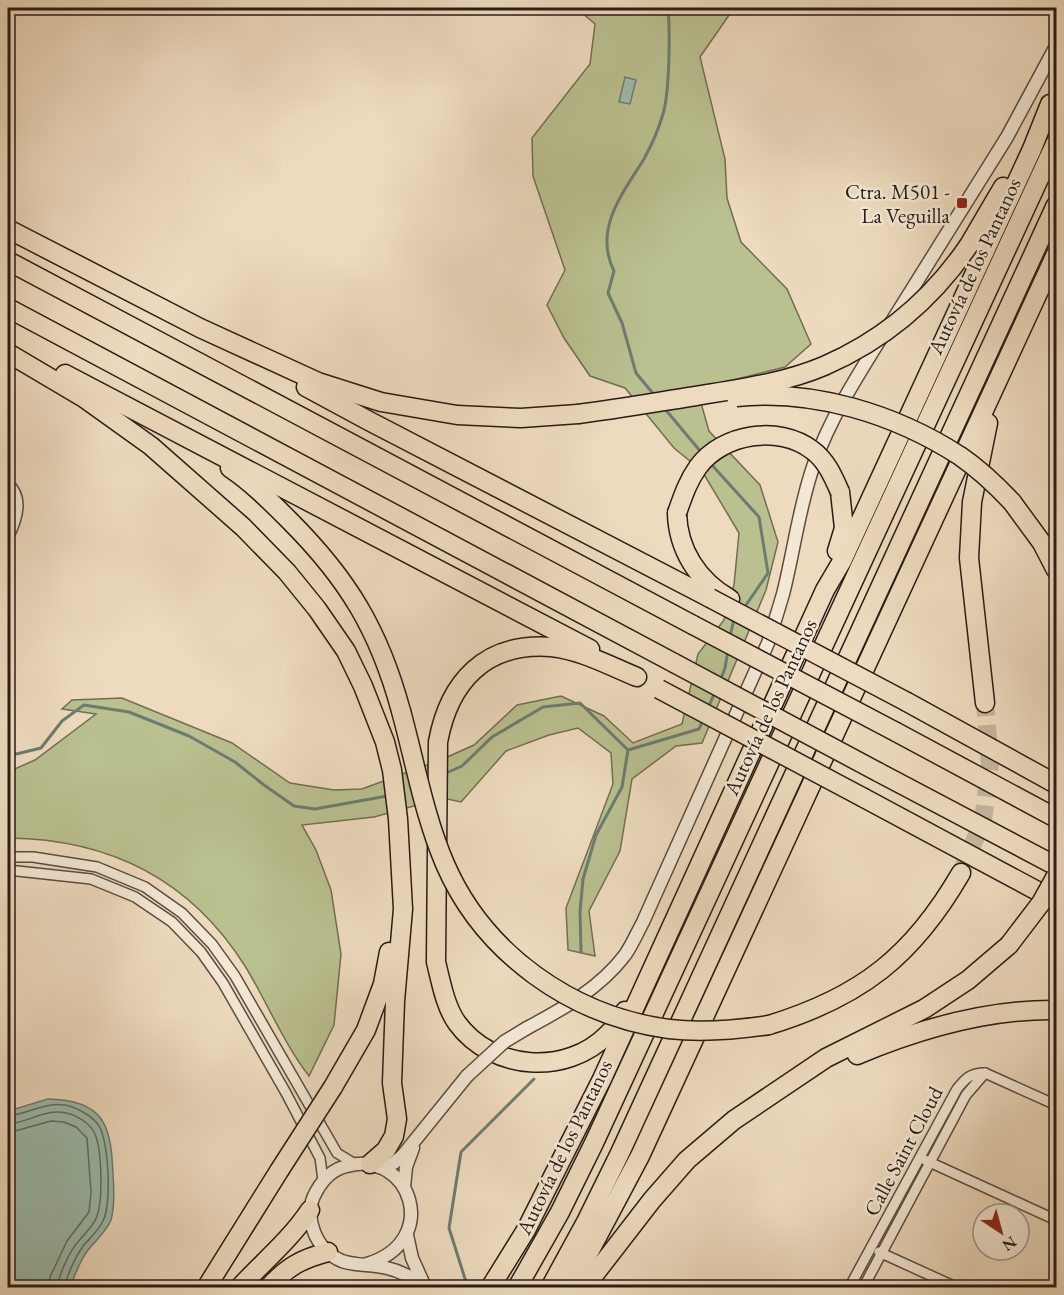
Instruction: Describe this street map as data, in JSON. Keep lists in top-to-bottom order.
{
  "streets": {
    "highway": ["Autovía de los Pantanos"],
    "street": ["Calle Saint Cloud"]
  },
  "places": {
    "transit": ["Ctra. M501 - La Veguilla"]
  },
  "north": "bottom right"
}
